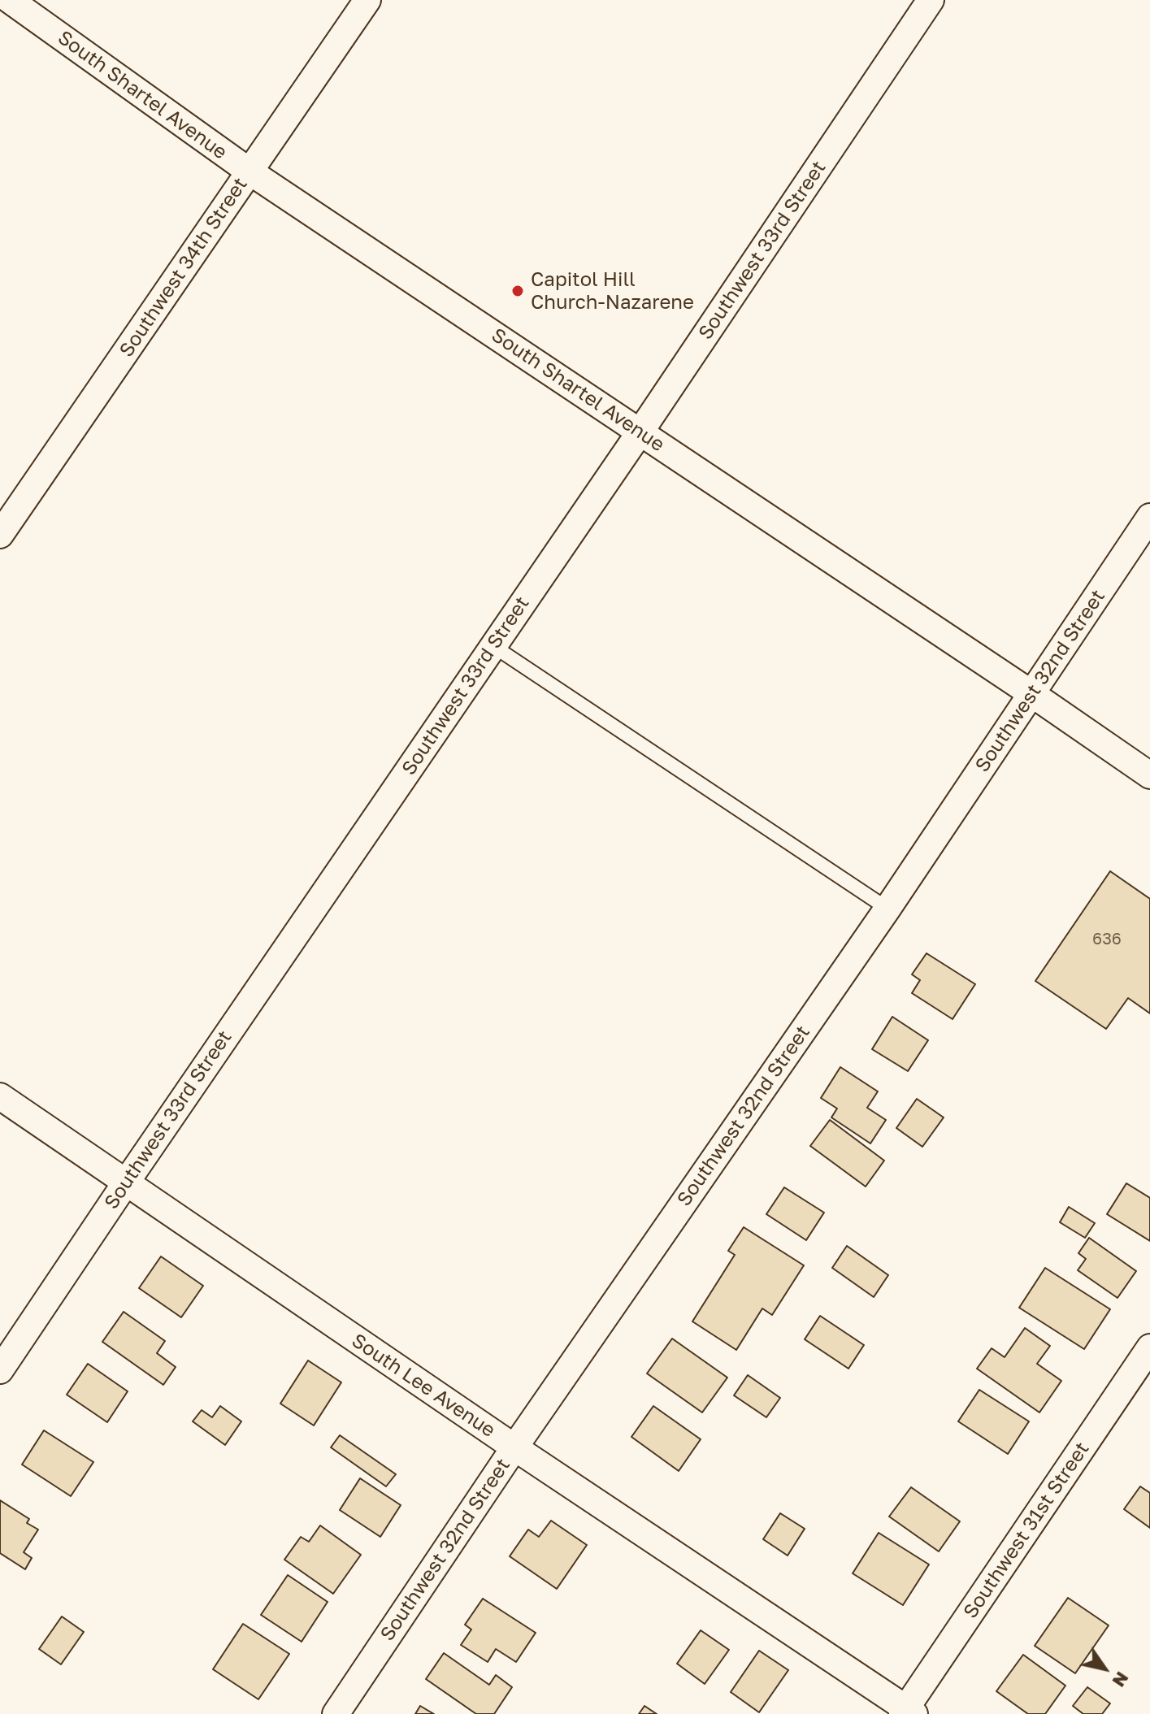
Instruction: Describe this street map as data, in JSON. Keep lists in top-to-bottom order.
{
  "streets": {
    "street": [
      "South Shartel Avenue",
      "Southwest 33rd Street",
      "Southwest 34th Street",
      "Southwest 32nd Street",
      "South Lee Avenue",
      "Southwest 31st Street"
    ]
  },
  "crossings": [
    ["South Shartel Avenue", "Southwest 33rd Street"],
    ["South Shartel Avenue", "Southwest 34th Street"],
    ["South Shartel Avenue", "Southwest 32nd Street"],
    ["Southwest 33rd Street", "South Lee Avenue"],
    ["Southwest 32nd Street", "South Lee Avenue"],
    ["South Lee Avenue", "Southwest 31st Street"]
  ],
  "places": ["Capitol Hill Church-Nazarene"],
  "house_numbers": ["636"],
  "north": "bottom right"
}
